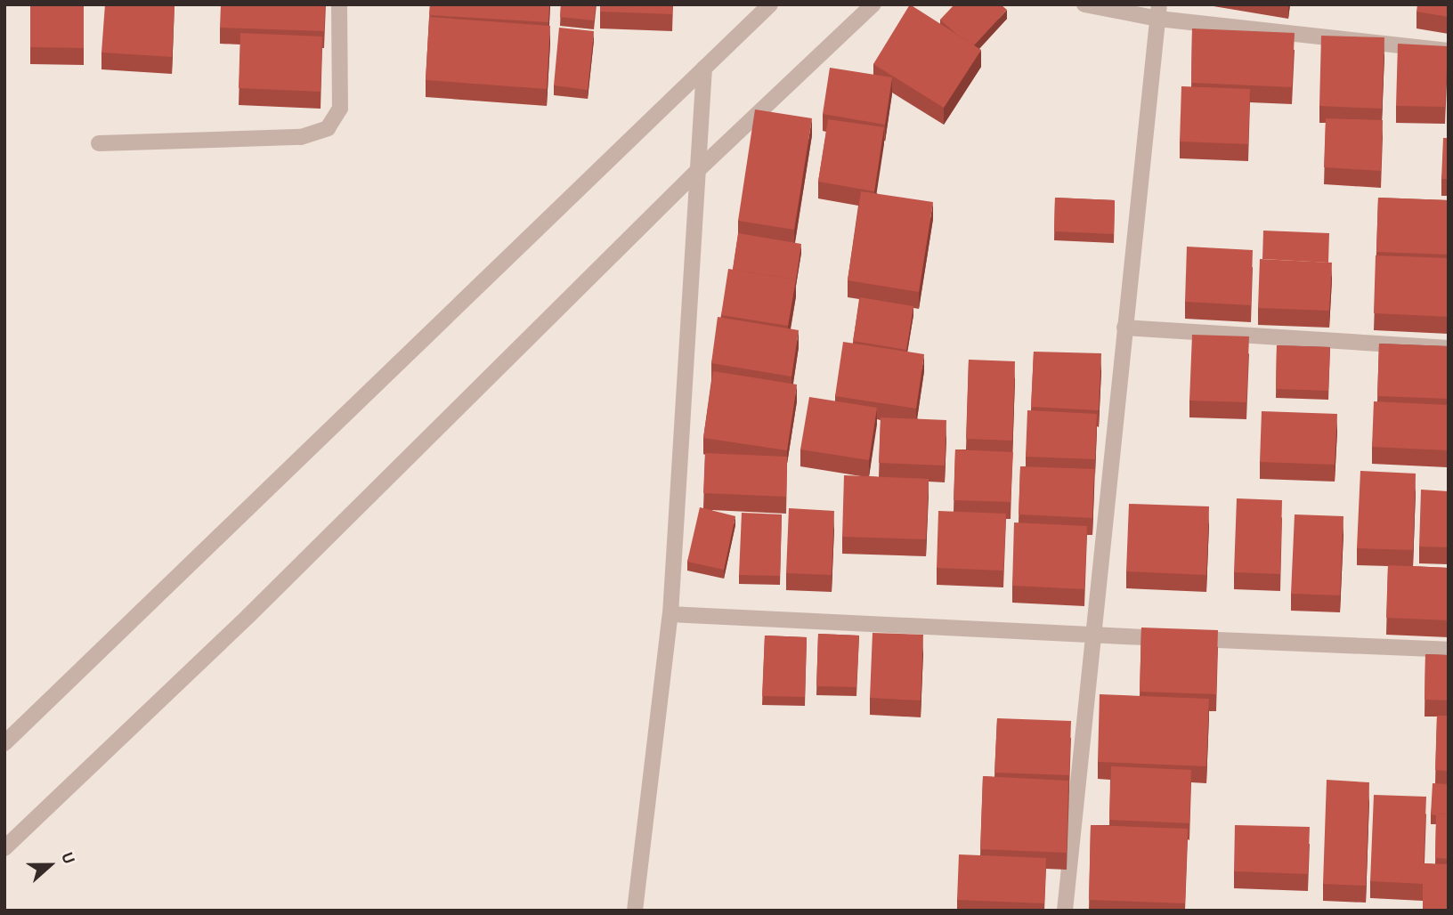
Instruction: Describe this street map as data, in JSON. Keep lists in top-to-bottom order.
{
  "north": "right"
}
